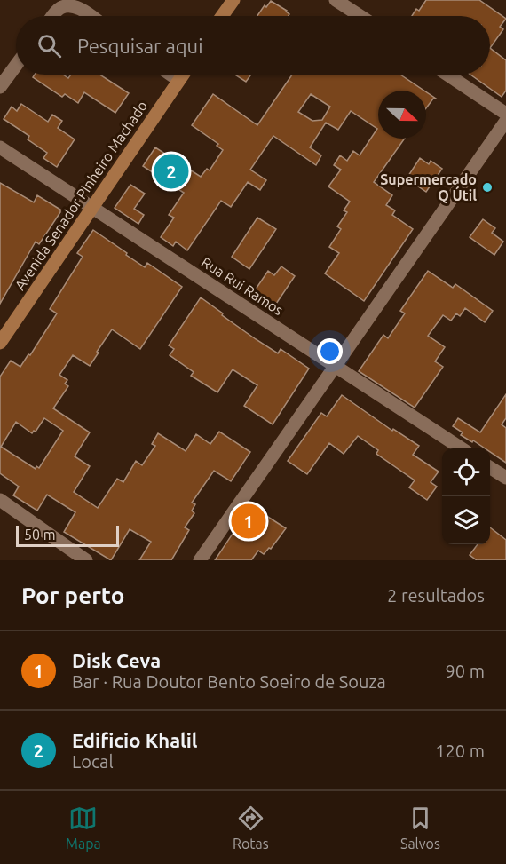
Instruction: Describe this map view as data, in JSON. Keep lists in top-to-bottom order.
{
  "streets": {
    "main road": ["Avenida Senador Pinheiro Machado"],
    "street": ["Rua Rui Ramos"]
  },
  "crossings": [
    ["Avenida Senador Pinheiro Machado", "Rua Rui Ramos"]
  ],
  "places": ["Supermercado Q Útil"],
  "scale_bar": "50 m",
  "north": "right",
  "page": {
    "search": "Pesquisar aqui",
    "pins": ["2", "1"],
    "scale": "50 m",
    "heading": ["Por perto", "2 resultados"],
    "list": [
      {
        "mark": "1",
        "name": "Disk Ceva",
        "note": "Bar · Rua Doutor Bento Soeiro de Souza",
        "value": "90 m"
      },
      {
        "mark": "2",
        "name": "Edificio Khalil",
        "note": "Local",
        "value": "120 m"
      }
    ],
    "nav": ["Mapa", "Rotas", "Salvos"]
  }
}
